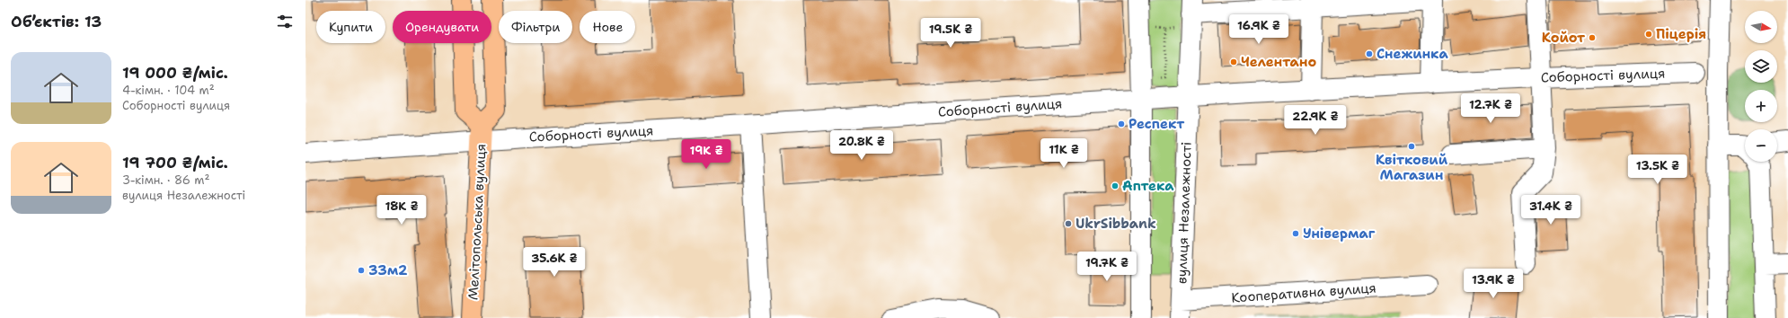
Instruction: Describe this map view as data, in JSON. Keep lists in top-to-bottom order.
{
  "streets": {
    "main road": ["Мелітопольська вулиця"],
    "street": ["Соборності вулиця", "вулиця Незалежності", "Кооперативна вулиця"]
  },
  "crossings": [
    ["Соборності вулиця", "вулиця Незалежності"],
    ["Соборності вулиця", "Мелітопольська вулиця"],
    ["вулиця Незалежності", "Кооперативна вулиця"]
  ],
  "places": [
    "Піцерія",
    "Койот",
    "Снежинка",
    "Челентано",
    "Респект",
    "Квітковий Магазин",
    "Аптека",
    "UkrSibbank",
    "Універмаг",
    "33м2"
  ],
  "north": "right",
  "page": {
    "heading": "Об’єктів: 13",
    "map_buttons": ["+", "−"],
    "chip": [
      "Купити",
      "Орендувати",
      "Фільтри",
      "Нове"
    ],
    "price": [
      "16.9K ₴",
      "19.5K ₴",
      "12.7K ₴",
      "22.9K ₴",
      "20.8K ₴",
      "11K ₴",
      "19K ₴",
      "13.5K ₴",
      "18K ₴",
      "31.4K ₴",
      "35.6K ₴",
      "19.7K ₴",
      "13.9K ₴"
    ],
    "list": [
      {
        "name": "19 000 ₴/міс.",
        "note": "4-кімн. · 104 m² · Соборності вулиця"
      },
      {
        "name": "19 700 ₴/міс.",
        "note": "3-кімн. · 86 m² · вулиця Незалежності"
      }
    ]
  }
}
